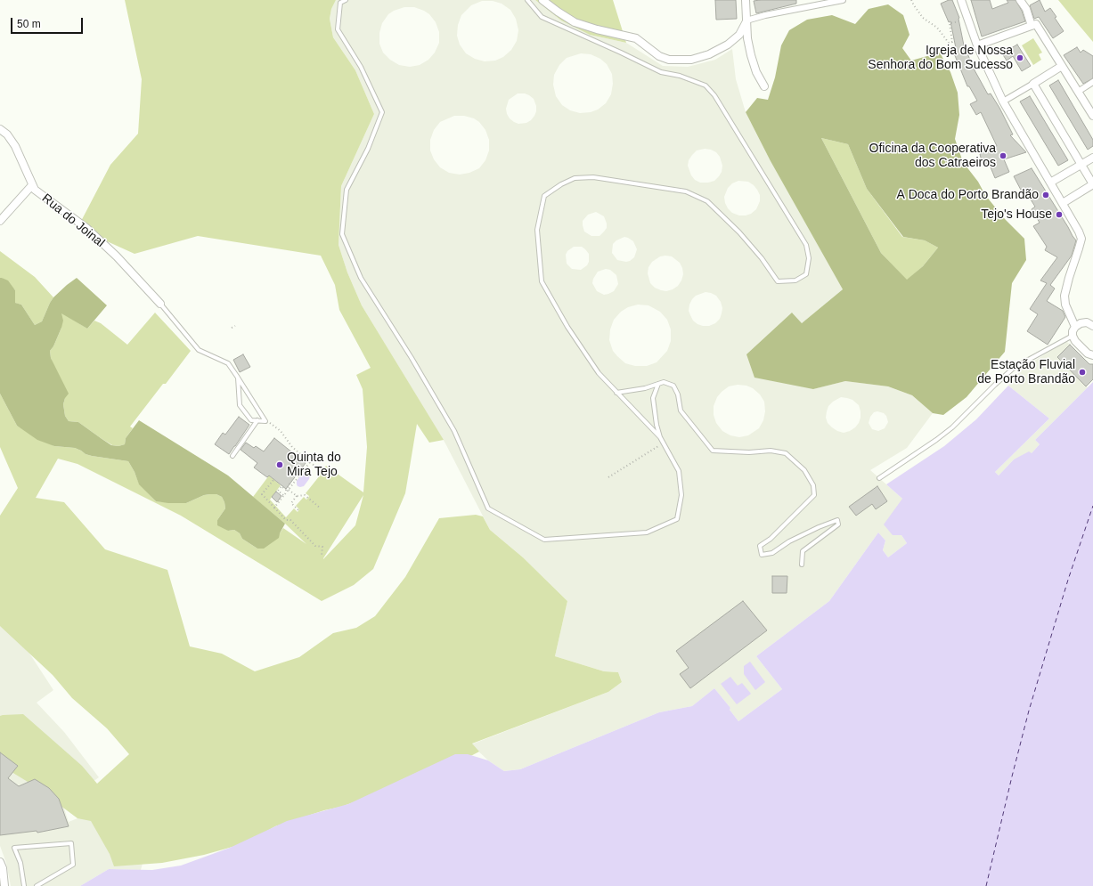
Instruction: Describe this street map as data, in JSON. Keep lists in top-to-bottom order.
{
  "streets": {
    "street": ["Rua do Joinal"]
  },
  "places": [
    "Igreja de Nossa Senhora do Bom Sucesso",
    "Oficina da Cooperativa dos Catraeiros",
    "A Doca do Porto Brandão",
    "Tejo's House",
    "Estação Fluvial de Porto Brandão",
    "Quinta do Mira Tejo"
  ],
  "scale_bar": "50 m"
}
